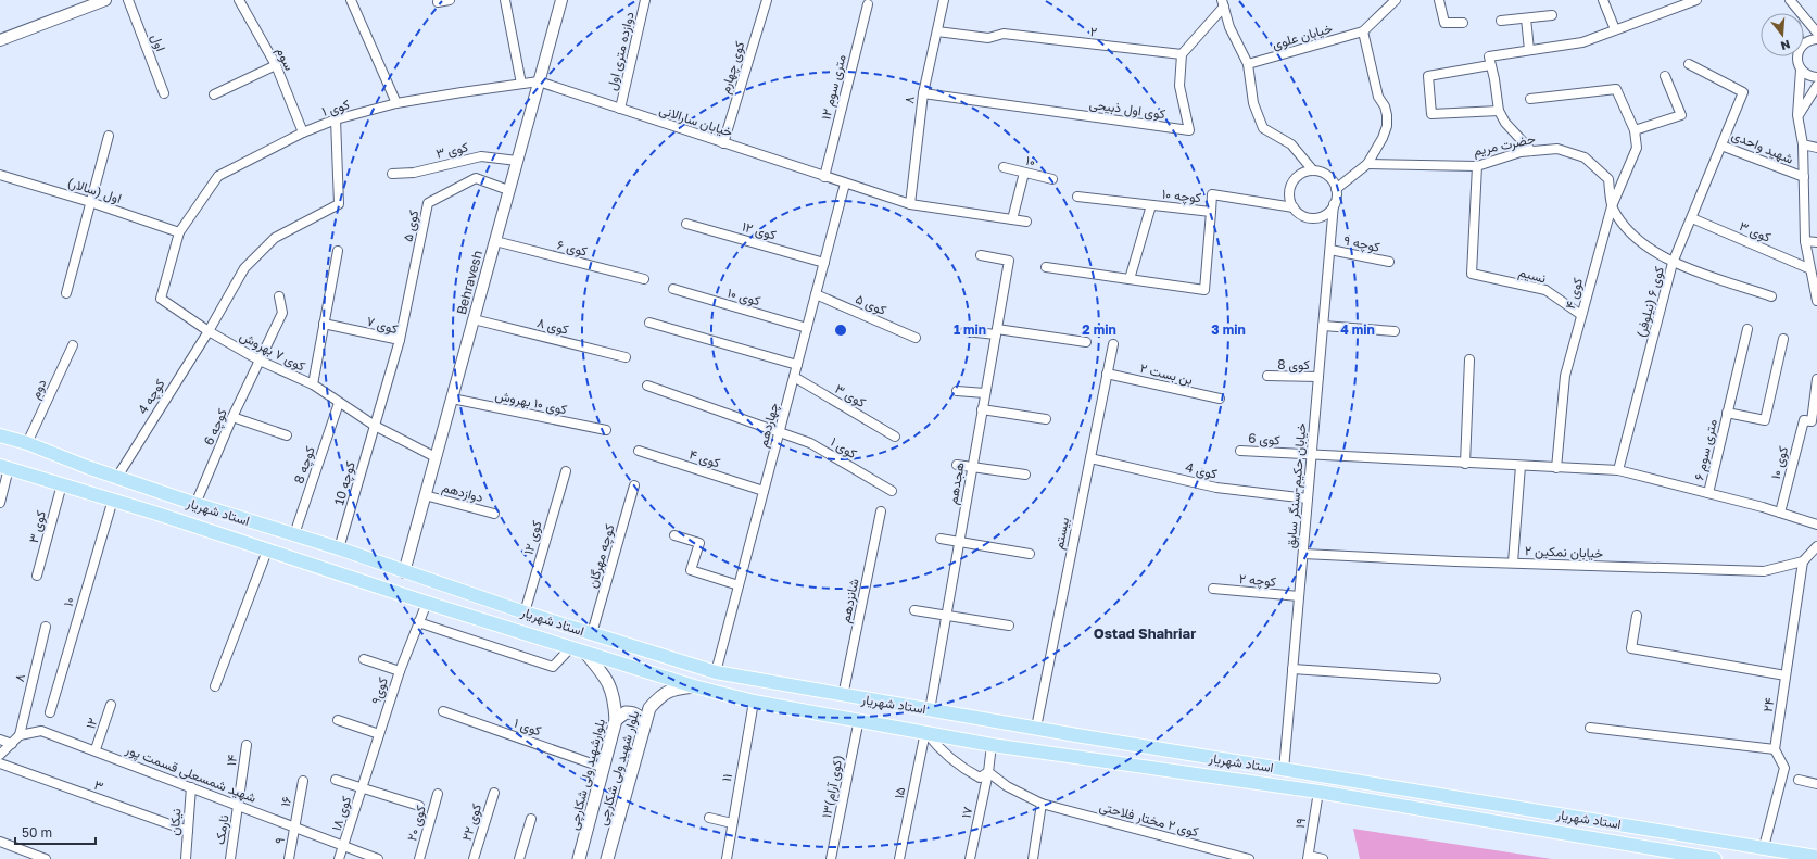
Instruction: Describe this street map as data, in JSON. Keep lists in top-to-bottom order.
{
  "streets": {
    "main road": ["استاد شهریار", "بلوار شهید ولی شکارچی", "بلوارشهید ولی شکارچی"],
    "street": [
      "۲",
      "خیابان علوی",
      "اول",
      "دوازده متری اول",
      "سوم",
      "کوی چهارم",
      "۱۲ متری سوم",
      "۸",
      "کوی ۱",
      "کوی اول ذبیحی",
      "خیابان سارالانی",
      "حضرت مریم",
      "شهید واحدی",
      "کوی ۳",
      "۱۰",
      "اول (سالار)",
      "کوچه ۱۰",
      "کوی ۵",
      "کوی ۱۲",
      "کوچه ۹",
      "کوی ۶",
      "نسیم",
      "Behravesh",
      "کوی ۴",
      "کوی ۱۰",
      "کوی ۶ (نیلوفر)",
      "کوی ۷",
      "کوی ۸",
      "کوی ۷ بهروش",
      "کوی 8",
      "بن بست ۲",
      "دوم",
      "کوچه 4",
      "کوی ۱۰ بهروش",
      "چهاردهم",
      "کوچه 6",
      "کوی 6",
      "۶ متری سوم",
      "کوچه 8",
      "کوی 4",
      "کوچه 10",
      "هجدهم",
      "خیابان حکیم-سنگر سابق",
      "دوازدهم",
      "بیستم",
      "خیابان نمکین ۲",
      "کوچه مهرگان",
      "کوچه ۲",
      "شانزدهم",
      "کوی۹",
      "۲۴",
      "۱۲",
      "۱۴",
      "شهید شمسعلی قسمت پور",
      "۱۱",
      "۳",
      "۱۳(کوی آرام)",
      "۱۵",
      "۱۶",
      "۱۷",
      "کوی ۱۸",
      "کوی ۲ مختار فلاحتی",
      "نیکان",
      "کوی ۲۲",
      "کوی ۲۰",
      "۱۹",
      "نارمک",
      "۹"
    ]
  },
  "crossings": [
    ["۲", "۸"],
    ["۲", "کوی اول ذبیحی"],
    ["دوازده متری اول", "خیابان سارالانی"],
    ["سوم", "کوی ۱"],
    ["کوی چهارم", "خیابان سارالانی"],
    ["۱۲ متری سوم", "خیابان سارالانی"],
    ["۸", "کوی اول ذبیحی"],
    ["۸", "خیابان سارالانی"],
    ["۸", "شهید شمسعلی قسمت پور"],
    ["کوی ۱", "خیابان سارالانی"],
    ["کوی ۱", "اول (سالار)"],
    ["کوی ۱", "Behravesh"],
    ["کوی ۱", "کوی ۷ بهروش"],
    ["کوی ۱", "کوچه 4"],
    ["کوی ۱", "چهاردهم"],
    ["کوی ۱", "بلوارشهید ولی شکارچی"],
    ["خیابان سارالانی", "Behravesh"],
    ["خیابان سارالانی", "چهاردهم"],
    ["حضرت مریم", "نسیم"],
    ["حضرت مریم", "کوی ۴"],
    ["شهید واحدی", "کوی ۶ (نیلوفر)"],
    ["کوی ۳", "Behravesh"],
    ["کوی ۳", "کوی ۶ (نیلوفر)"],
    ["کوی ۳", "چهاردهم"],
    ["کوی ۳", "استاد شهریار"],
    ["۱۰", "استاد شهریار"],
    ["اول (سالار)", "کوی ۷ بهروش"],
    ["کوچه ۱۰", "خیابان حکیم-سنگر سابق"],
    ["کوی ۵", "Behravesh"],
    ["کوی ۵", "کوی ۷"],
    ["کوی ۵", "چهاردهم"],
    ["کوی ۱۲", "چهاردهم"],
    ["کوی ۱۲", "استاد شهریار"],
    ["کوچه ۹", "خیابان حکیم-سنگر سابق"],
    ["کوی ۶", "Behravesh"],
    ["نسیم", "کوی ۴"],
    ["Behravesh", "کوی ۸"],
    ["Behravesh", "کوی ۷ بهروش"],
    ["Behravesh", "کوی ۱۰ بهروش"],
    ["Behravesh", "دوازدهم"],
    ["Behravesh", "استاد شهریار"],
    ["کوی ۴", "چهاردهم"],
    ["کوی ۴", "کوی 6"],
    ["کوی ۱۰", "چهاردهم"],
    ["کوی ۱۰", "کوی 6"],
    ["کوی ۶ (نیلوفر)", "کوی 6"],
    ["کوی ۷", "کوی ۷ بهروش"],
    ["کوی ۷", "کوچه 10"],
    ["کوی ۷ بهروش", "کوچه 4"],
    ["کوی ۷ بهروش", "کوچه 6"],
    ["کوی ۷ بهروش", "کوچه 8"],
    ["کوی ۷ بهروش", "کوچه 10"],
    ["کوی 8", "خیابان حکیم-سنگر سابق"],
    ["بن بست ۲", "بیستم"],
    ["دوم", "استاد شهریار"],
    ["کوچه 4", "استاد شهریار"],
    ["چهاردهم", "استاد شهریار"],
    ["کوچه 6", "استاد شهریار"],
    ["کوی 6", "۶ متری سوم"],
    ["کوی 6", "خیابان حکیم-سنگر سابق"],
    ["کوچه 8", "استاد شهریار"],
    ["کوی 4", "خیابان حکیم-سنگر سابق"],
    ["کوی 4", "بیستم"],
    ["کوچه 10", "استاد شهریار"],
    ["هجدهم", "استاد شهریار"],
    ["خیابان حکیم-سنگر سابق", "استاد شهریار"],
    ["خیابان حکیم-سنگر سابق", "خیابان نمکین ۲"],
    ["خیابان حکیم-سنگر سابق", "کوچه ۲"],
    ["استاد شهریار", "بیستم"],
    ["استاد شهریار", "کوچه مهرگان"],
    ["استاد شهریار", "شانزدهم"],
    ["استاد شهریار", "کوی۹"],
    ["استاد شهریار", "بلوار شهید ولی شکارچی"],
    ["استاد شهریار", "بلوارشهید ولی شکارچی"],
    ["استاد شهریار", "۱۱"],
    ["استاد شهریار", "۱۳(کوی آرام)"],
    ["استاد شهریار", "۱۵"],
    ["استاد شهریار", "۱۷"],
    ["استاد شهریار", "۱۹"],
    ["خیابان نمکین ۲", "۲۴"],
    ["کوی۹", "کوی ۱۸"],
    ["۱۲", "شهید شمسعلی قسمت پور"],
    ["۱۴", "شهید شمسعلی قسمت پور"],
    ["۱۴", "نارمک"],
    ["شهید شمسعلی قسمت پور", "۱۶"],
    ["شهید شمسعلی قسمت پور", "کوی ۱۸"],
    ["شهید شمسعلی قسمت پور", "نیکان"],
    ["شهید شمسعلی قسمت پور", "نارمک"],
    ["شهید شمسعلی قسمت پور", "۹"],
    ["۳", "نیکان"],
    ["۱۶", "۹"],
    ["۱۷", "کوی ۲ مختار فلاحتی"]
  ],
  "districts": ["Ostad Shahriar"],
  "scale_bar": "50 m",
  "north": "bottom",
  "rings": [
    "1 min",
    "2 min",
    "3 min",
    "4 min"
  ]
}
